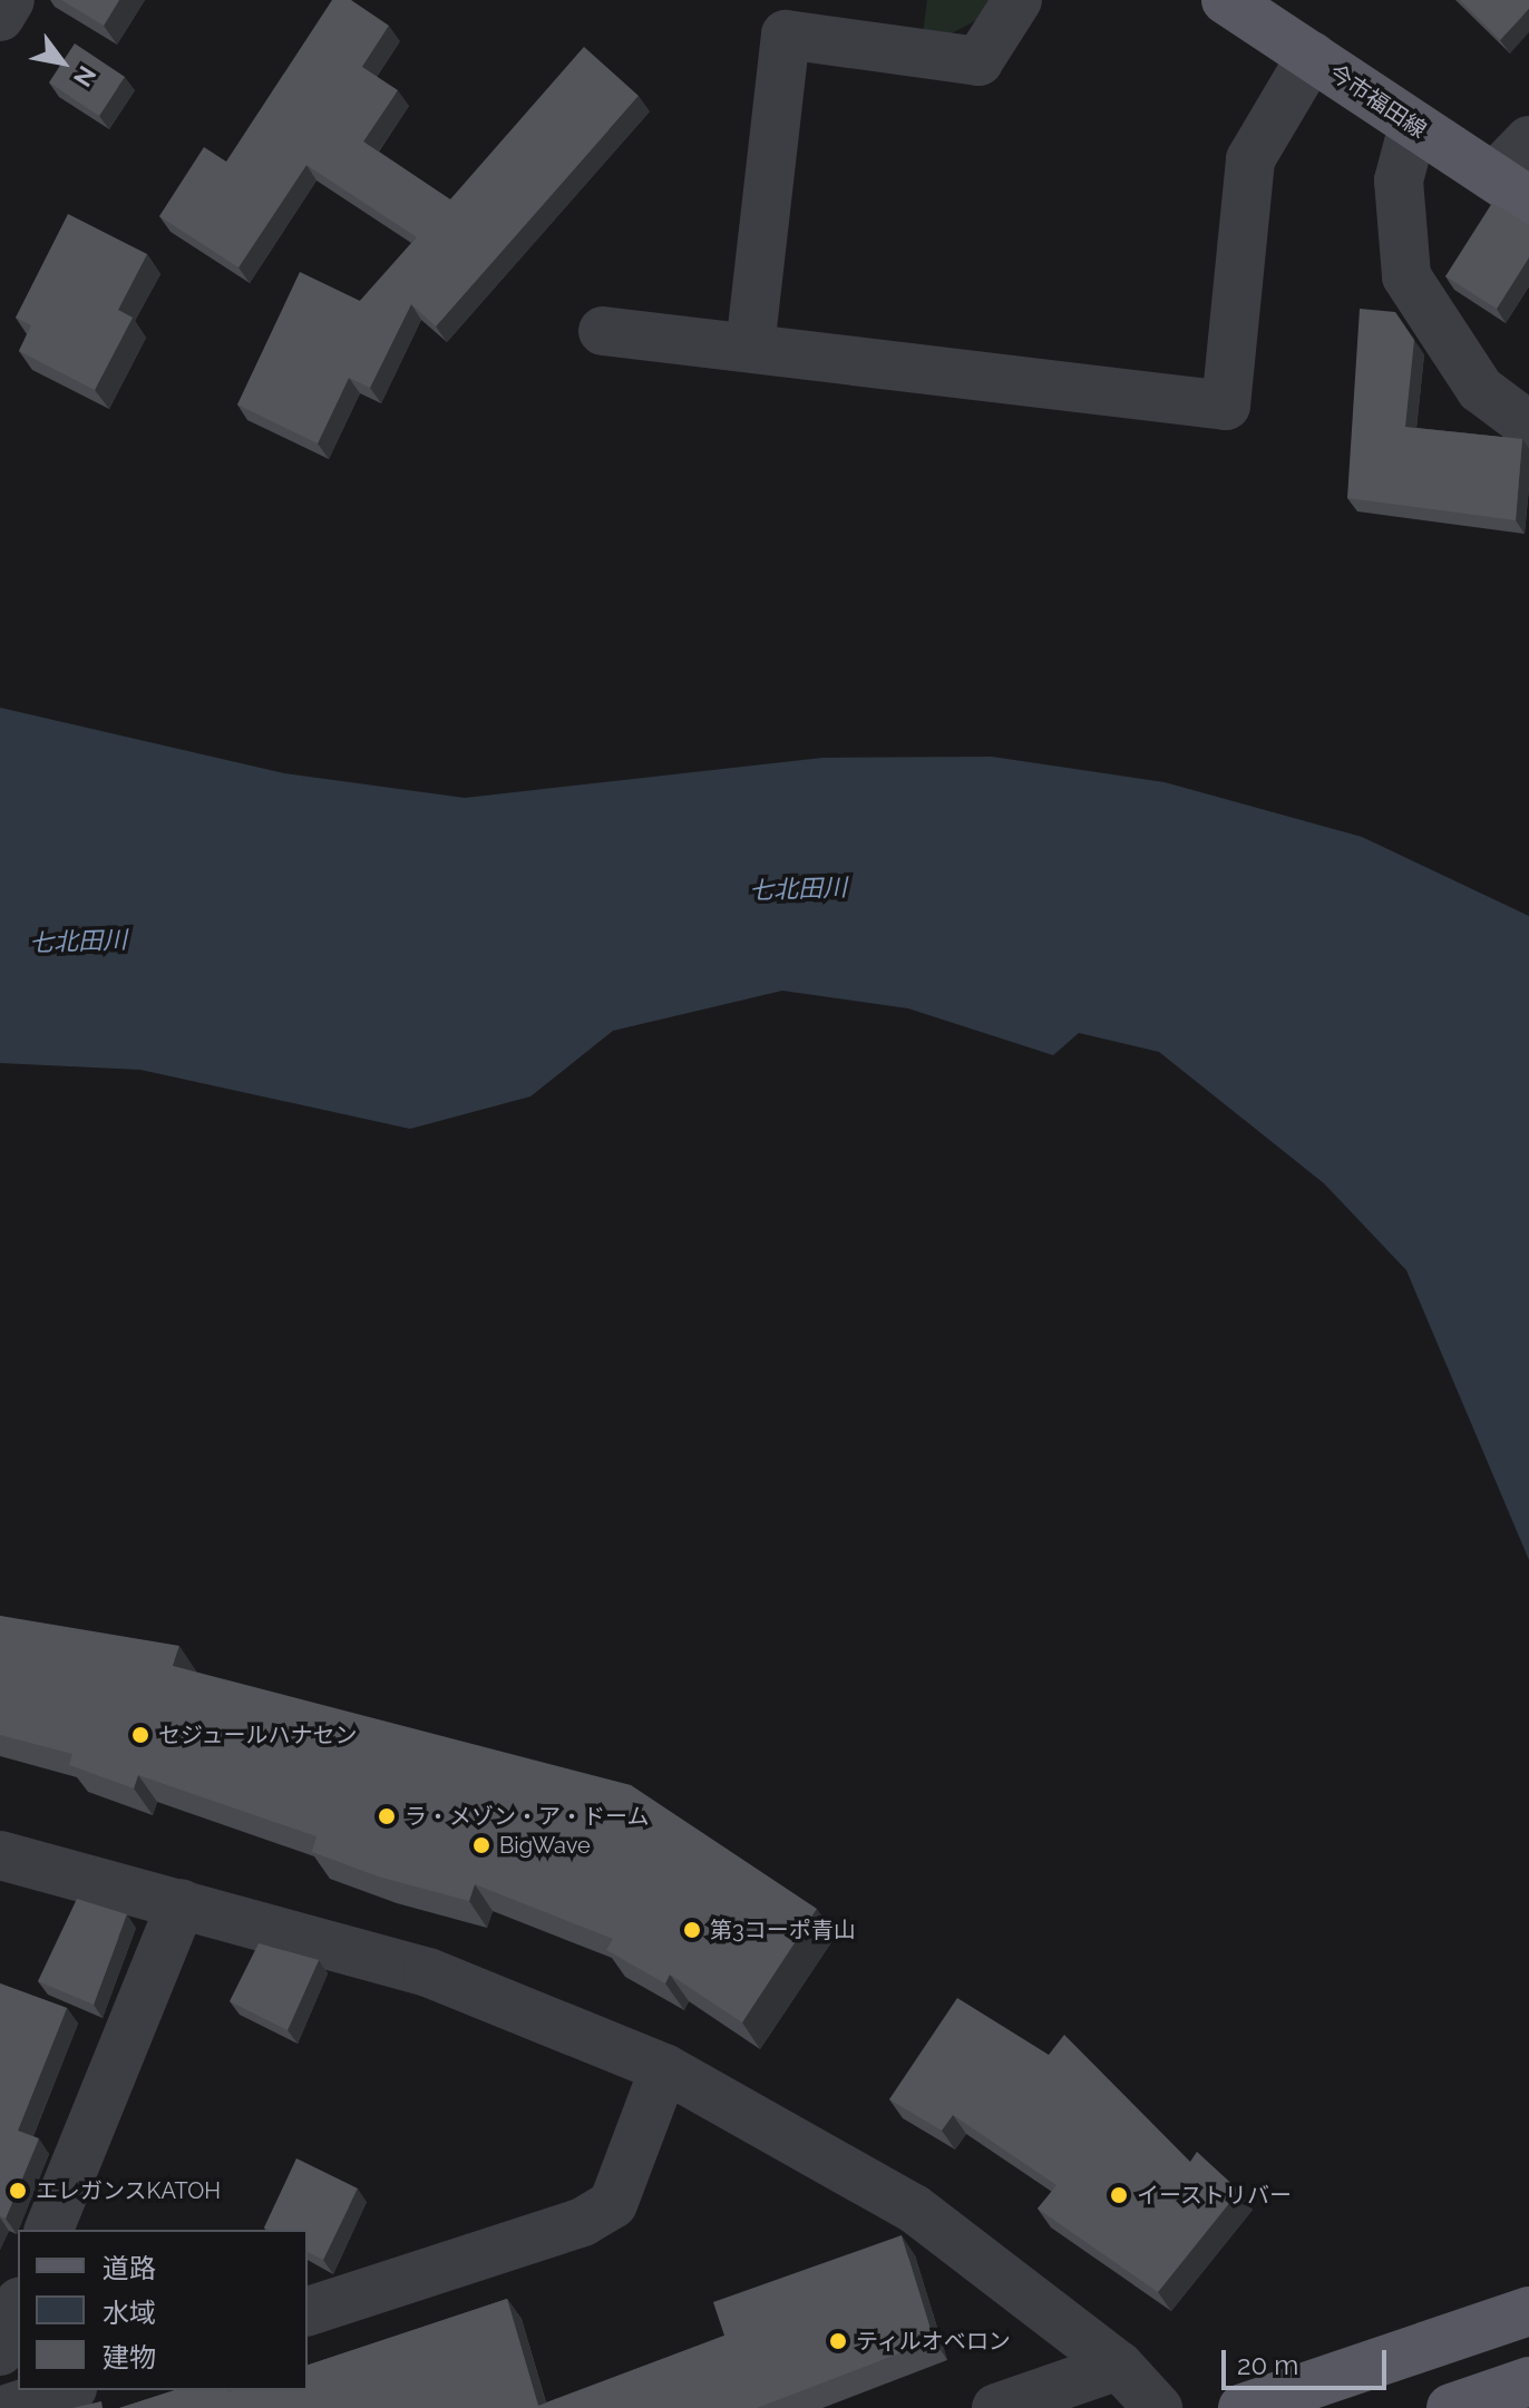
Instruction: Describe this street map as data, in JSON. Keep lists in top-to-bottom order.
{
  "streets": {
    "main road": ["今市福田線"]
  },
  "water": ["七北田川"],
  "places": [
    "セジュールハナセン",
    "ラ・メゾン・ア・ドーム",
    "BigWave",
    "第3コーポ青山",
    "エレガンスKATOH",
    "イーストリバー",
    "ティルオベロン"
  ],
  "legend": ["道路", "水域", "建物"],
  "scale_bar": "20 m",
  "north": "bottom right"
}
